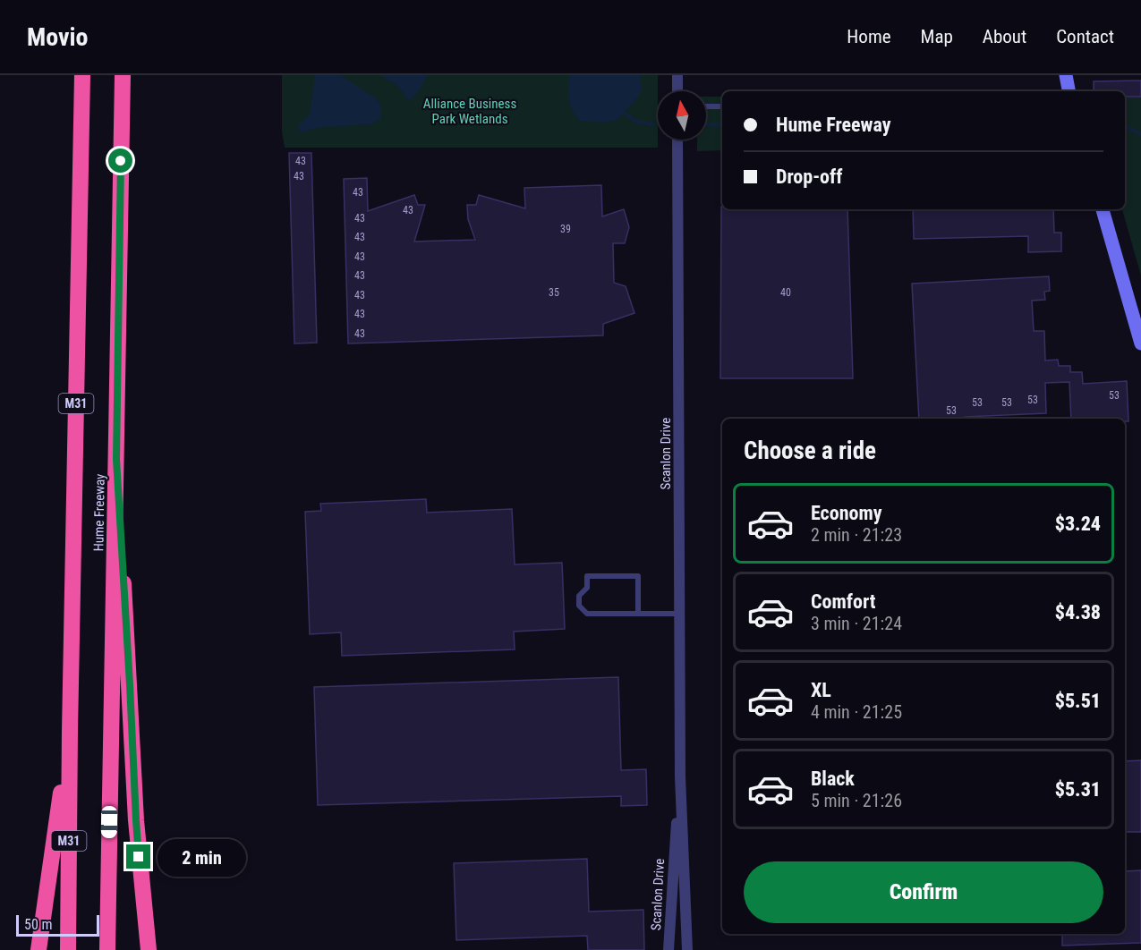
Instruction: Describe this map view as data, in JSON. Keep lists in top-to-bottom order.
{
  "streets": {
    "highway": ["M31", "Hume Freeway"],
    "street": ["Scanlon Drive"]
  },
  "parks": ["Alliance Business Park Wetlands"],
  "house_numbers": [
    "43",
    "43",
    "43",
    "43",
    "43",
    "39",
    "43",
    "43",
    "43",
    "35",
    "40",
    "43",
    "43",
    "43",
    "53",
    "53",
    "53",
    "53",
    "53"
  ],
  "scale_bar": "50 m",
  "north": "top",
  "page": {
    "header": "Movio",
    "nav": [
      "Home",
      "Map",
      "About",
      "Contact"
    ],
    "banner": ["Hume Freeway", "Drop-off"],
    "heading": "Choose a ride",
    "list": [
      {
        "name": "Economy",
        "note": "2 min · 21:23",
        "value": "$3.24"
      },
      {
        "name": "Comfort",
        "note": "3 min · 21:24",
        "value": "$4.38"
      },
      {
        "name": "XL",
        "note": "4 min · 21:25",
        "value": "$5.51"
      },
      {
        "name": "Black",
        "note": "5 min · 21:26",
        "value": "$5.31"
      }
    ],
    "bubble": "2 min",
    "buttons": "Confirm",
    "scale": "50 m"
  }
}
